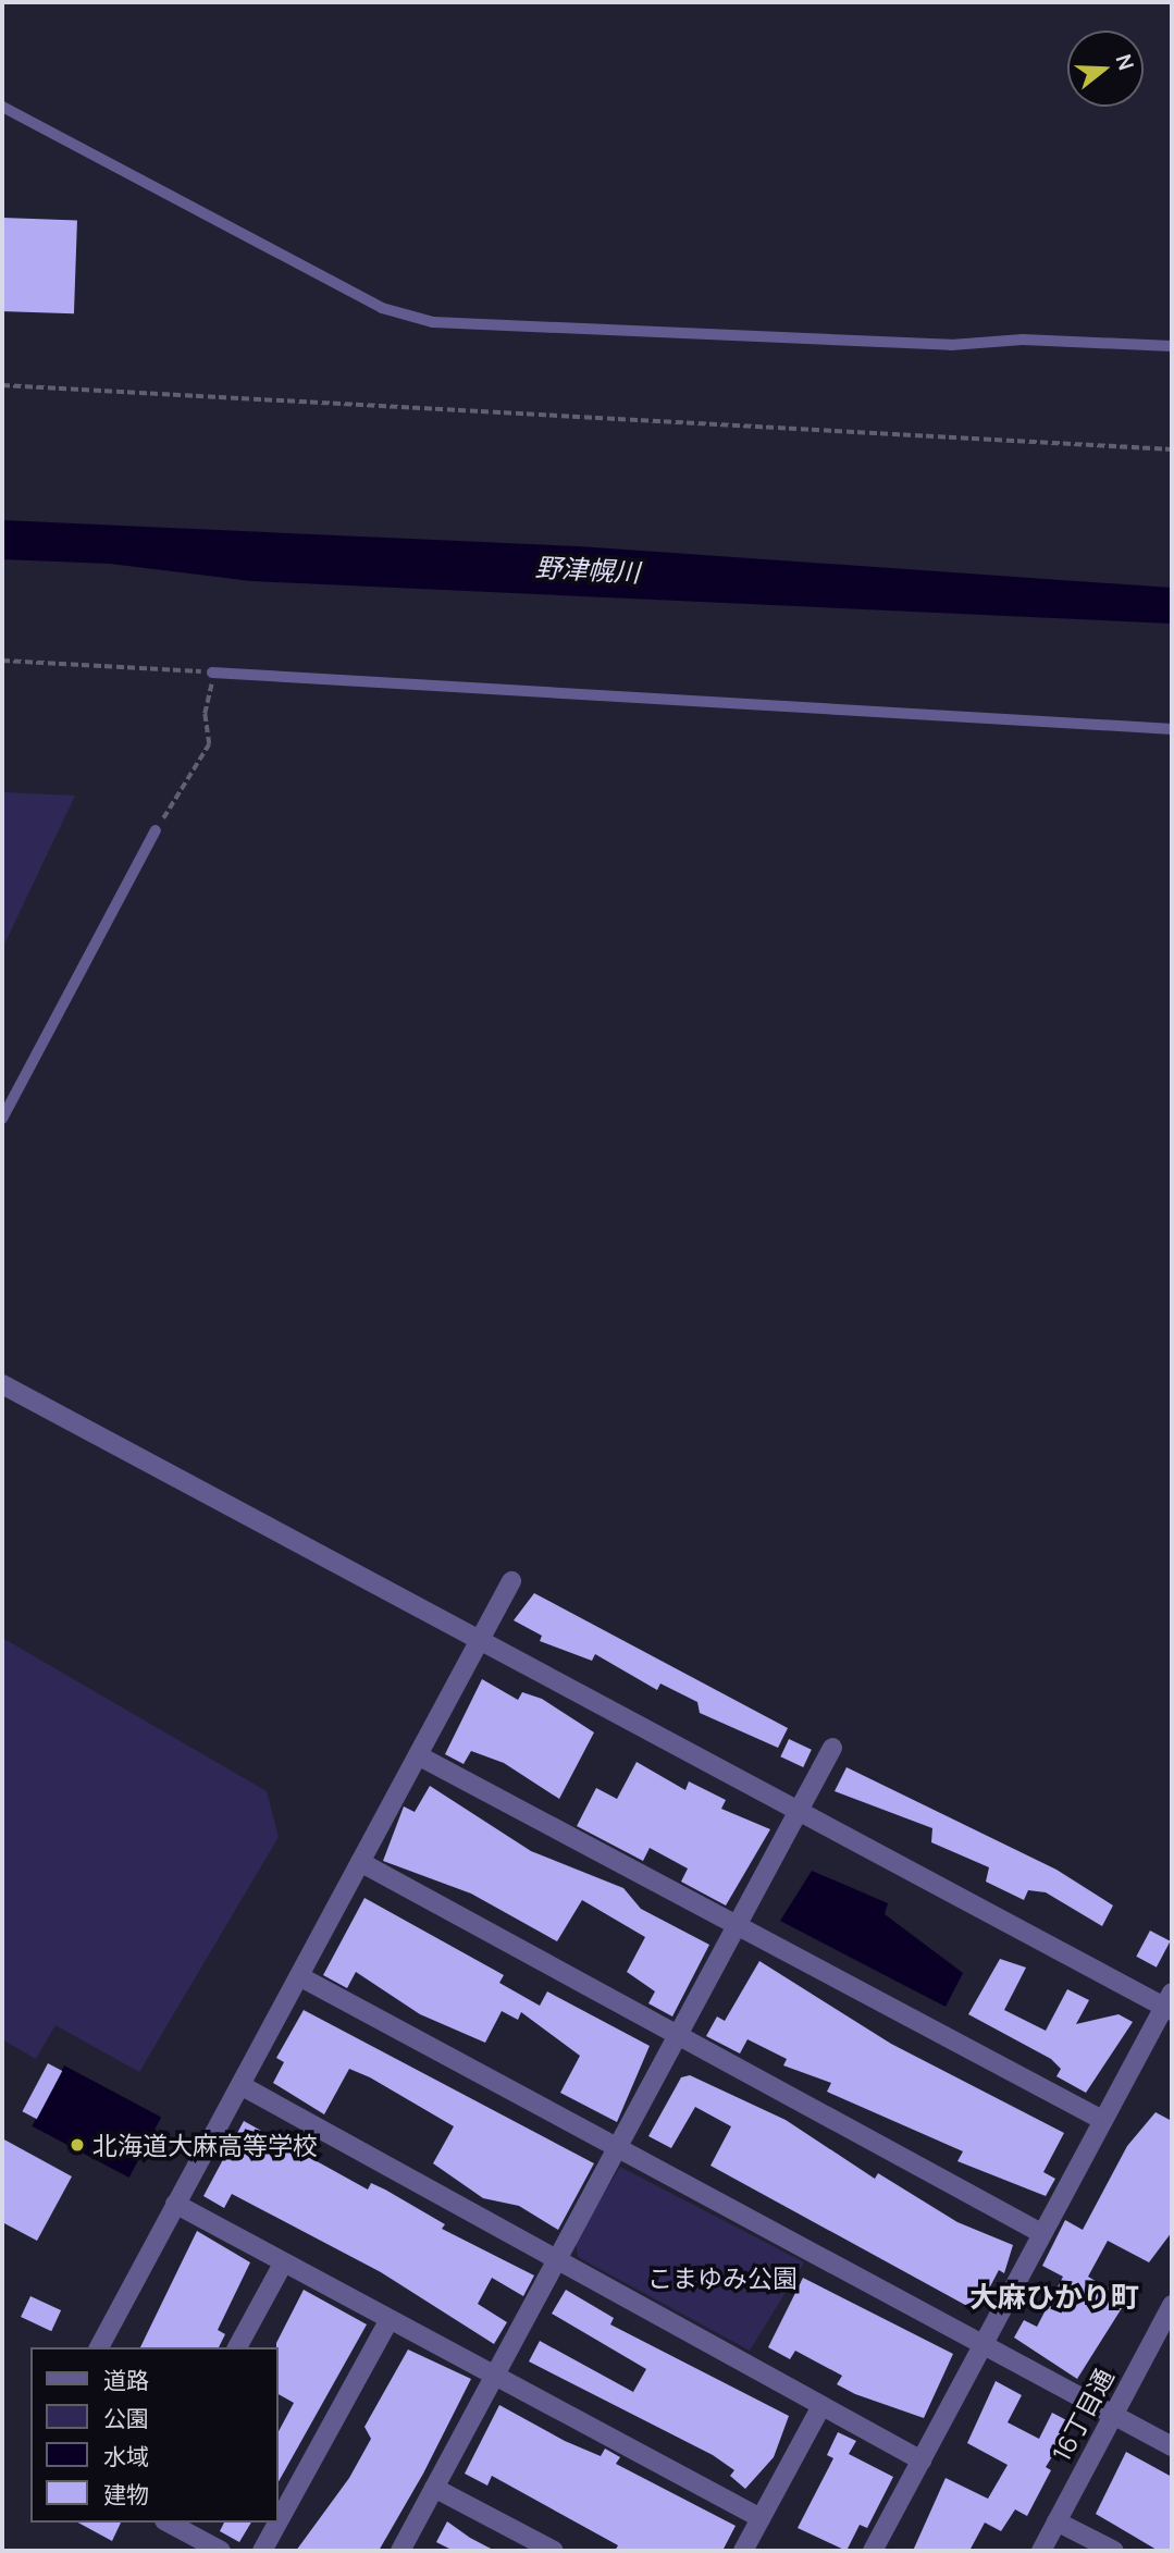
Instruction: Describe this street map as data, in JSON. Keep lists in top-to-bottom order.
{
  "streets": {
    "street": ["16丁目通"]
  },
  "districts": ["大麻ひかり町"],
  "water": ["野津幌川"],
  "parks": ["こまゆみ公園"],
  "places": ["北海道大麻高等学校"],
  "legend": [
    "道路",
    "公園",
    "水域",
    "建物"
  ],
  "north": "right"
}
